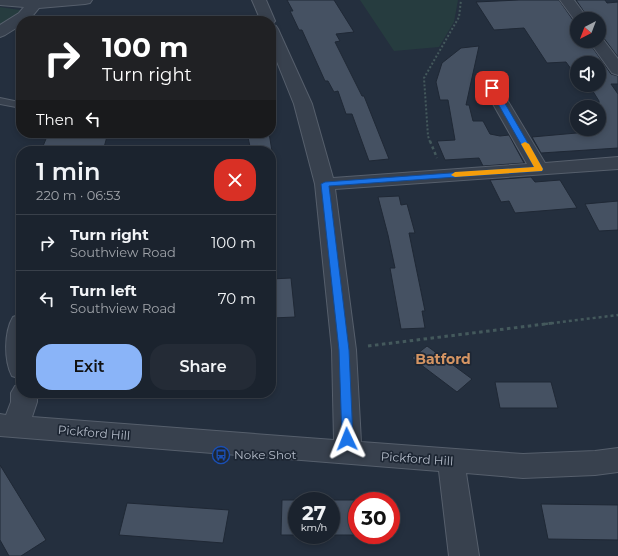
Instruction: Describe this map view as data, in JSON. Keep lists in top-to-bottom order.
{
  "streets": {
    "street": ["Pickford Hill"]
  },
  "districts": ["Batford"],
  "places": {
    "bus stop": ["Noke Shot"]
  },
  "north": "bottom left",
  "page": {
    "turn": ["100 m", "Turn right"],
    "then": "Then",
    "heading": ["1 min", "220 m · 06:53"],
    "list": [
      {
        "name": "Turn right",
        "note": "Southview Road",
        "value": "100 m"
      },
      {
        "name": "Turn left",
        "note": "Southview Road",
        "value": "70 m"
      }
    ],
    "buttons": ["Exit", "Share"],
    "speed": "27 km/h",
    "limit": "30"
  }
}
